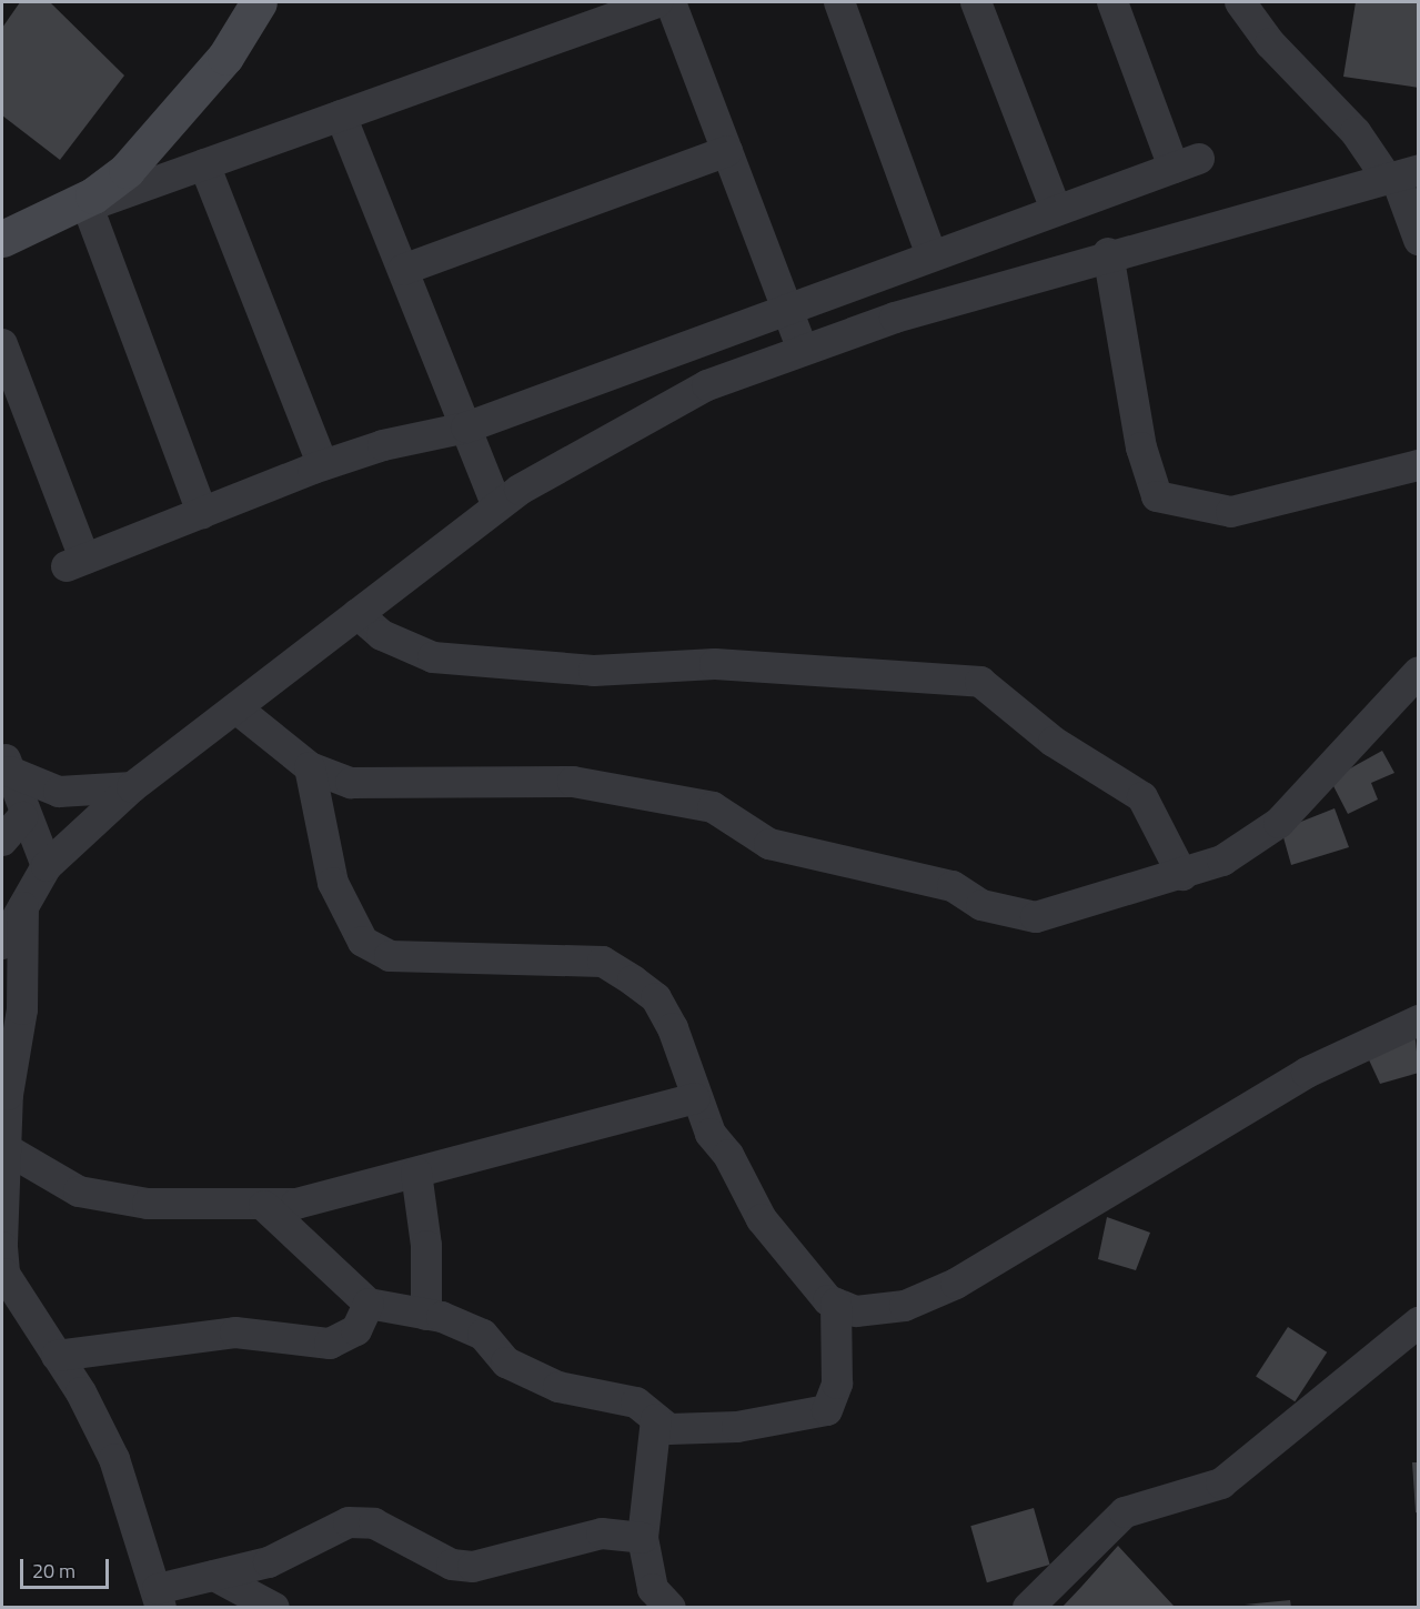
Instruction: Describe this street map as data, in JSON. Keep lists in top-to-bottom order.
{
  "scale_bar": "20 m"
}
